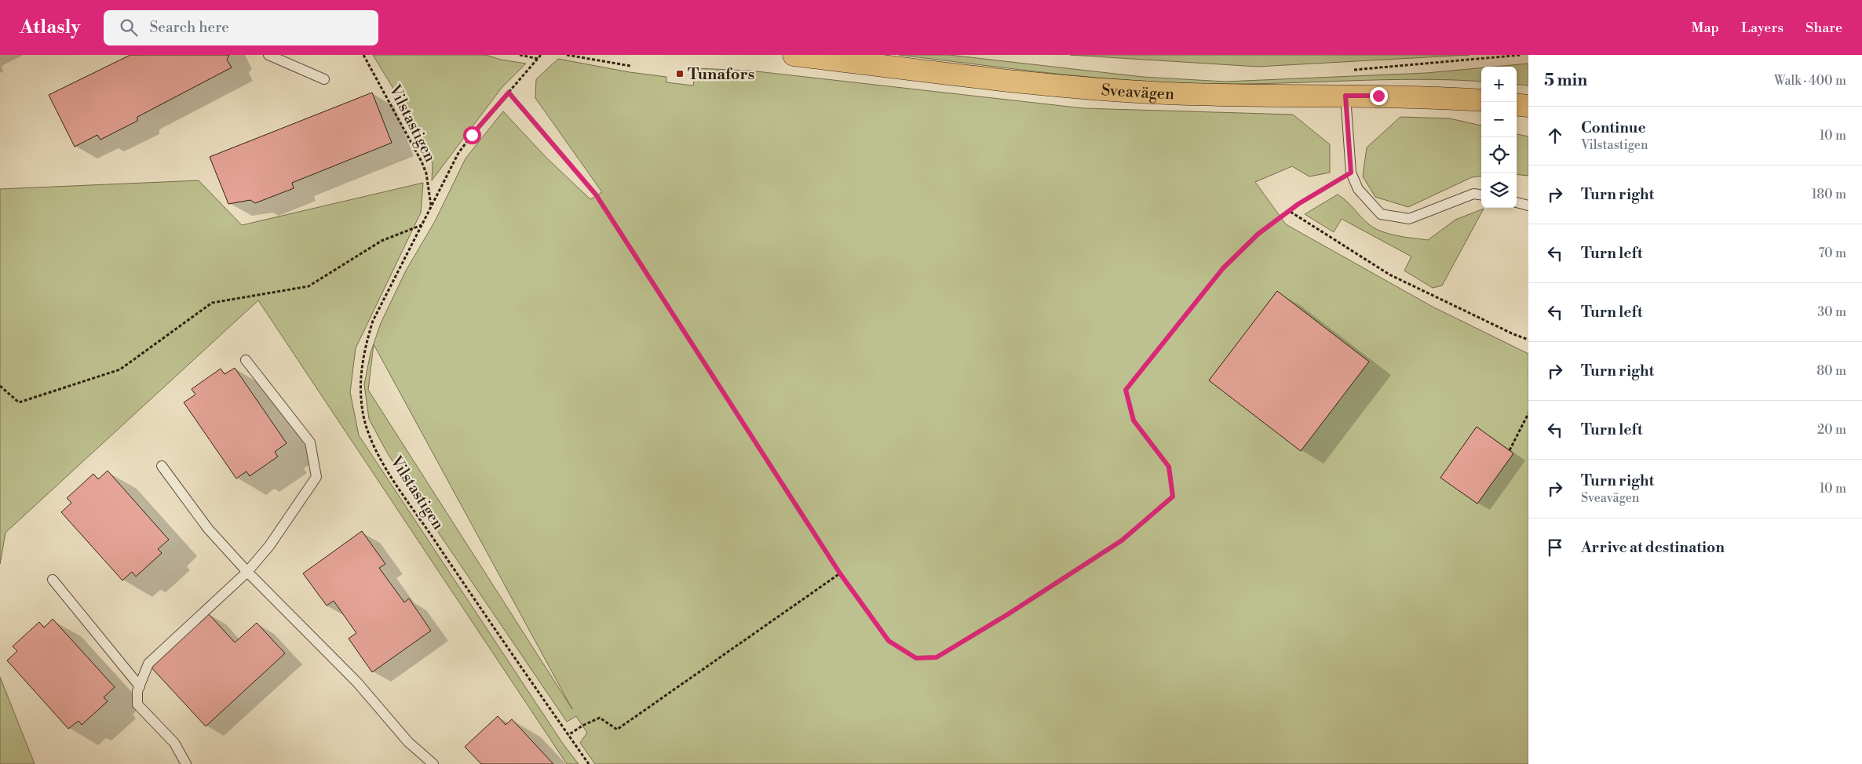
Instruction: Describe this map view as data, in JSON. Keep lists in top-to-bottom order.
{
  "streets": {
    "main road": ["Sveavägen"],
    "path": ["Vilstastigen"]
  },
  "places": {
    "transit": ["Tunafors"]
  },
  "page": {
    "header": "Atlasly",
    "search": "Search here",
    "nav": ["Map", "Layers", "Share"],
    "heading": ["5 min", "Walk · 400 m"],
    "map_buttons": ["+", "−"],
    "list": [
      ["Continue", "Vilstastigen", "10 m"],
      ["Turn right", "180 m"],
      ["Turn left", "70 m"],
      ["Turn left", "30 m"],
      ["Turn right", "80 m"],
      ["Turn left", "20 m"],
      ["Turn right", "Sveavägen", "10 m"],
      "Arrive at destination"
    ]
  }
}
